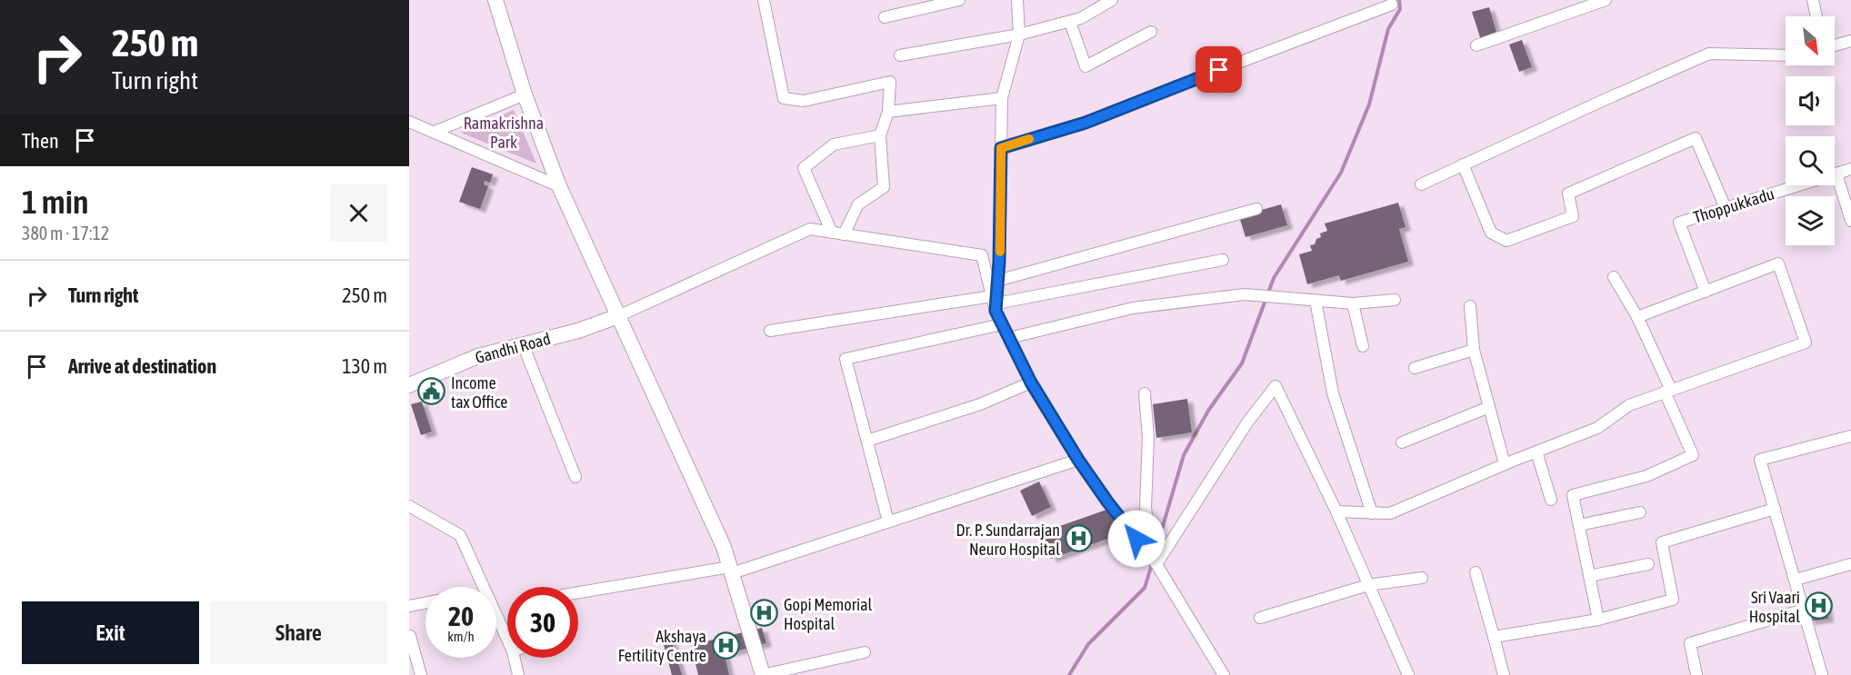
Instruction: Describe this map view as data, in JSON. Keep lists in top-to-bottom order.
{
  "streets": {
    "street": ["Thoppukkadu", "Gandhi Road"]
  },
  "parks": ["Ramakrishna Park"],
  "places": {
    "public building": ["Income tax Office"],
    "hospital": [
      "Dr. P. Sundarrajan Neuro Hospital",
      "Sri Vaari Hospital",
      "Gopi Memorial Hospital",
      "Akshaya Fertility Centre"
    ]
  },
  "north": "bottom right",
  "page": {
    "turn": ["250 m", "Turn right"],
    "then": "Then",
    "heading": ["1 min", "380 m · 17:12"],
    "list": [
      {
        "name": "Turn right",
        "value": "250 m"
      },
      {
        "name": "Arrive at destination",
        "value": "130 m"
      }
    ],
    "speed": "20 km/h",
    "limit": "30",
    "buttons": ["Exit", "Share"]
  }
}
